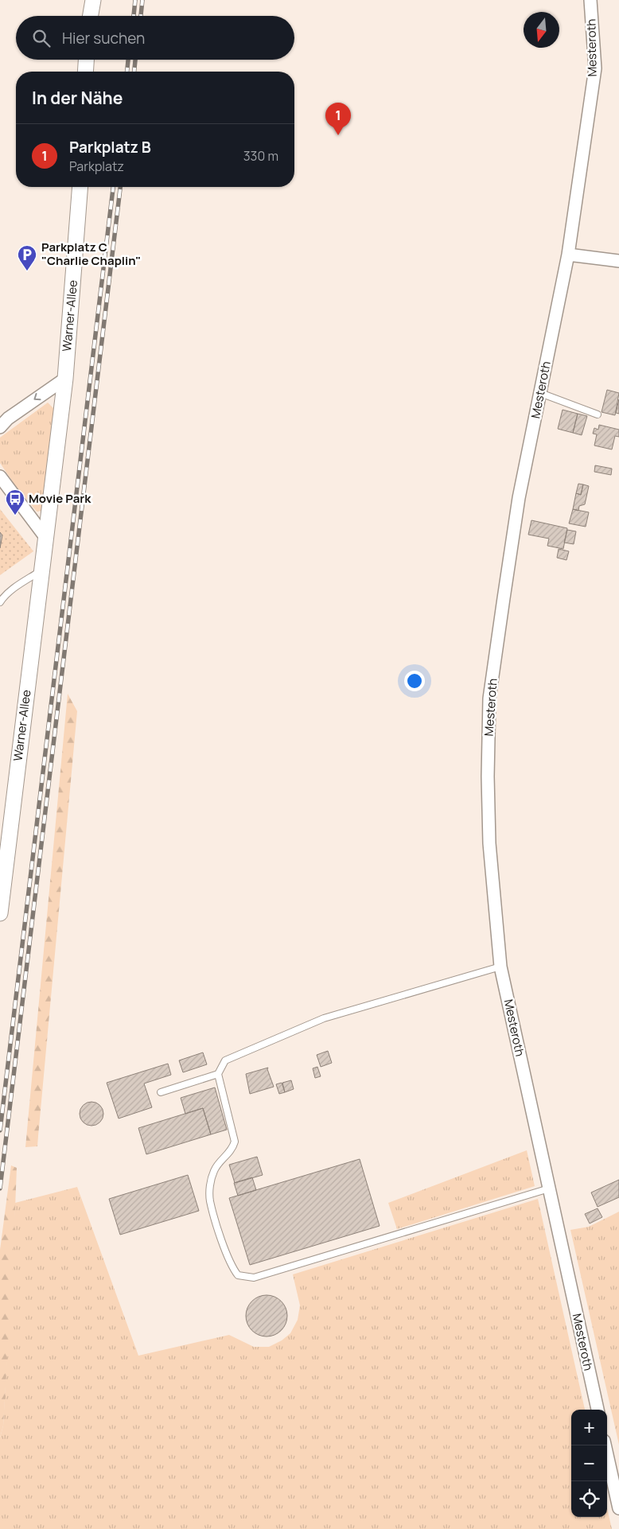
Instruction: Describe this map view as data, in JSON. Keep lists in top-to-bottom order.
{
  "streets": {
    "street": ["Mesteroth", "Warner-Allee"]
  },
  "places": {
    "parking": ["Parkplatz C \"Charlie Chaplin\""],
    "bus stop": ["Movie Park"]
  },
  "north": "bottom",
  "page": {
    "search": "Hier suchen",
    "heading": "In der Nähe",
    "pins": "1",
    "list": [
      {
        "mark": "1",
        "name": "Parkplatz B",
        "note": "Parkplatz",
        "value": "330 m"
      }
    ],
    "map_buttons": ["+", "−"]
  }
}
